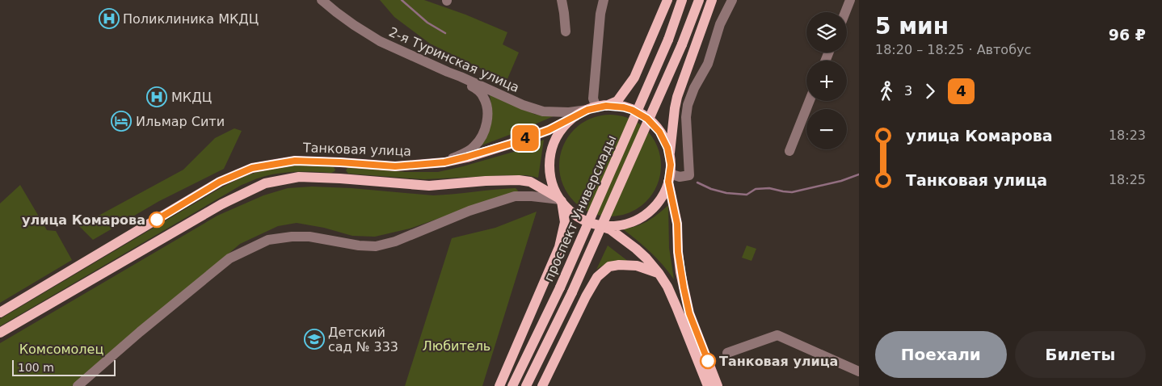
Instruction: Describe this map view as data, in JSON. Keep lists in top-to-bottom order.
{
  "streets": {
    "main road": ["Танковая улица", "проспект Универсиады"],
    "street": ["2-я Туринская улица"]
  },
  "crossings": [
    ["2-я Туринская улица", "Танковая улица"]
  ],
  "parks": ["Любитель", "Комсомолец"],
  "places": {
    "hospital": ["Поликлиника МКДЦ", "МКДЦ"],
    "hotel": ["Ильмар Сити"],
    "other": ["улица Комарова", "Танковая улица"],
    "school or university": ["Детский сад № 333"]
  },
  "lines": ["bus line 4"],
  "scale_bar": "100 m",
  "page": {
    "on_map": "4",
    "heading": ["5 мин", "18:20 – 18:25 · Автобус", "96 ₽"],
    "map_buttons": ["+", "−"],
    "legs": ["3", "4"],
    "list": [
      {
        "name": "улица Комарова",
        "value": "18:23"
      },
      {
        "name": "Танковая улица",
        "value": "18:25"
      }
    ],
    "buttons": ["Поехали", "Билеты"],
    "scale": "100 m"
  }
}
